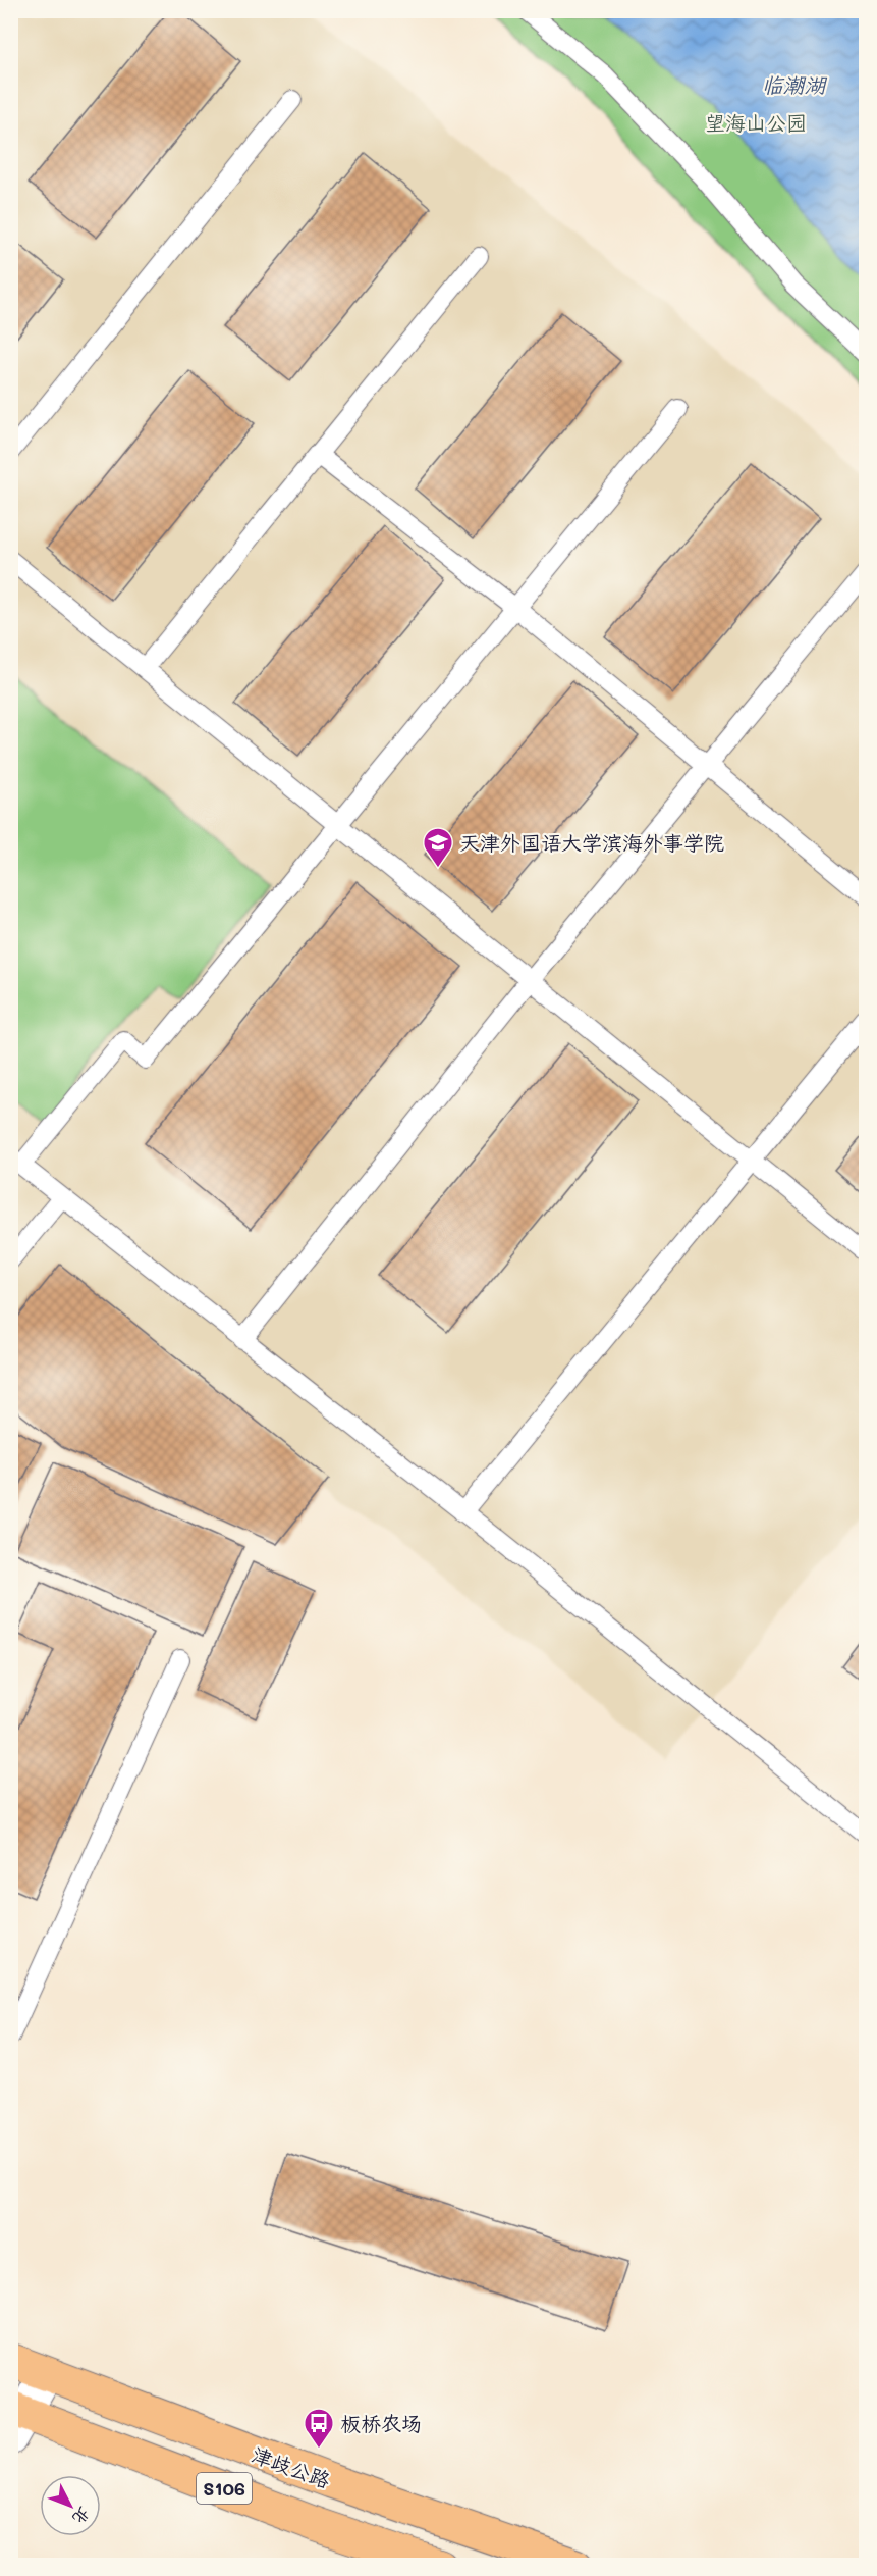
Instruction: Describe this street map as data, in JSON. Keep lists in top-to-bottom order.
{
  "streets": {
    "main road": ["津歧公路", "S106"]
  },
  "water": ["临潮湖"],
  "parks": ["望海山公园"],
  "places": {
    "school or university": ["天津外国语大学滨海外事学院"],
    "bus stop": ["板桥农场"]
  },
  "north": "bottom right"
}
